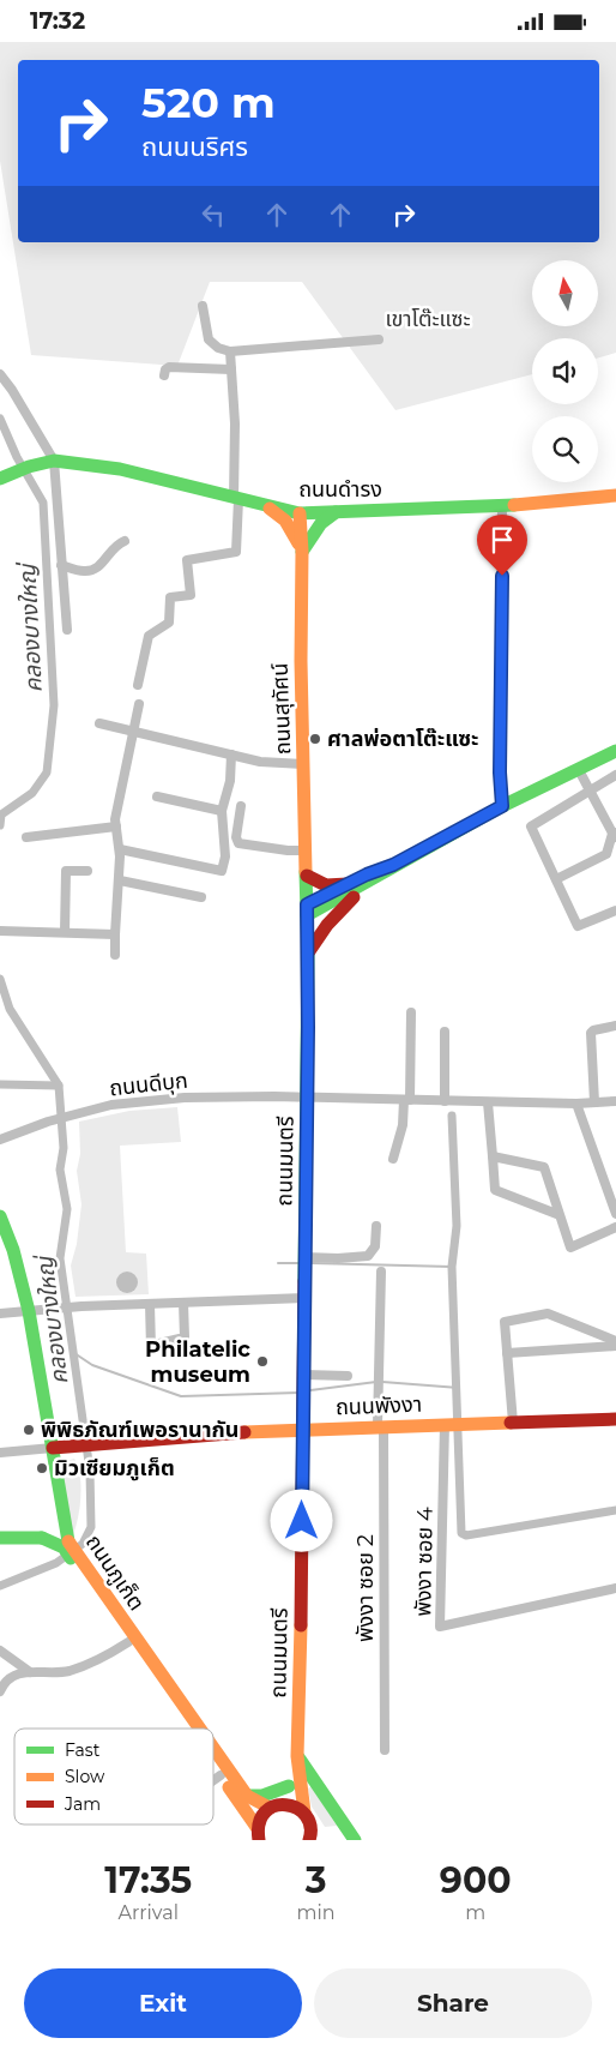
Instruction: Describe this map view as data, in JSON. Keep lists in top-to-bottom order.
{
  "streets": {
    "street": [
      "ถนนดำรง",
      "ถนนสุทัศน์",
      "ถนนดีบุก",
      "ถนนมนตรี",
      "ถนนพังงา",
      "พังงา ซอย 4",
      "ถนนภูเก็ต",
      "พังงา ซอย 2"
    ]
  },
  "crossings": [
    ["ถนนดำรง", "ถนนสุทัศน์"],
    ["ถนนสุทัศน์", "ถนนมนตรี"],
    ["ถนนดีบุก", "ถนนมนตรี"],
    ["ถนนมนตรี", "ถนนพังงา"],
    ["ถนนมนตรี", "ถนนภูเก็ต"],
    ["ถนนพังงา", "พังงา ซอย 4"],
    ["ถนนพังงา", "ถนนภูเก็ต"],
    ["ถนนพังงา", "พังงา ซอย 2"]
  ],
  "water": ["คลองบางใหญ่"],
  "parks": ["เขาโต๊ะแซะ"],
  "places": [
    "ศาลพ่อตาโต๊ะแซะ",
    "Philatelic museum",
    "พิพิธภัณฑ์เพอรานากัน",
    "มิวเซียมภูเก็ต"
  ],
  "legend": ["Fast", "Slow", "Jam"],
  "north": "top",
  "page": {
    "status": "17:32",
    "turn": ["520 m", "ถนนนริศร"],
    "eta": [
      "17:35",
      "Arrival",
      "3",
      "min",
      "900",
      "m"
    ],
    "buttons": ["Exit", "Share"]
  }
}
